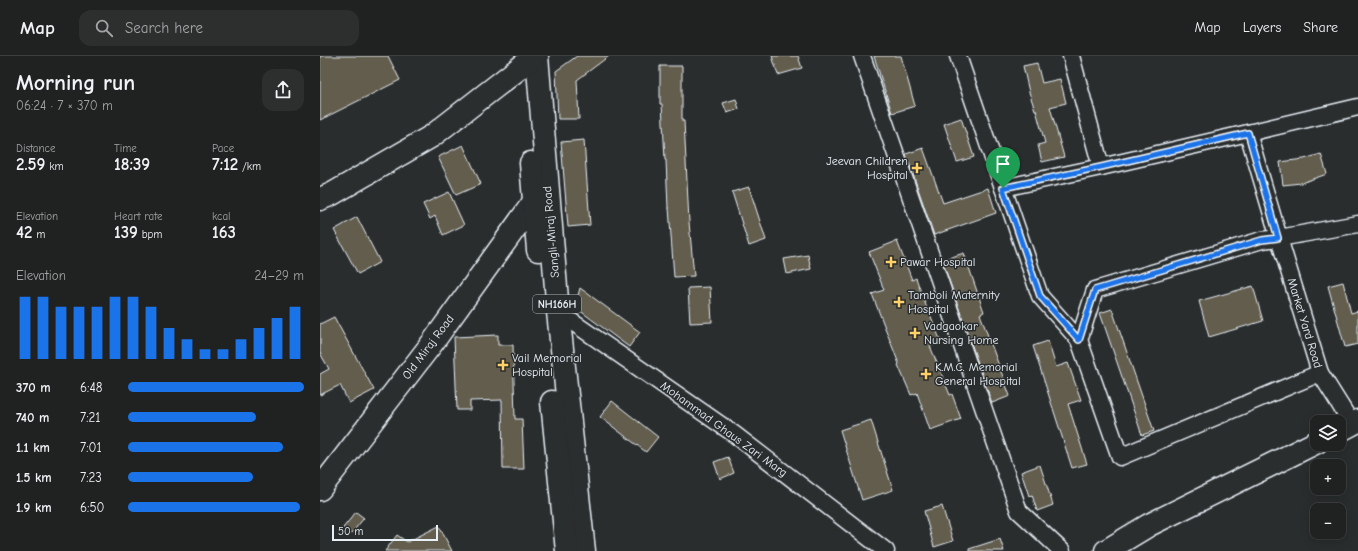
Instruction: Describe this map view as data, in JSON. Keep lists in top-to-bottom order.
{
  "streets": {
    "main road": ["Sangli-Miraj Road", "NH166H", "Old Miraj Road"],
    "street": ["Market Yard Road", "Mohammad Ghaus Zari Marg"]
  },
  "crossings": [
    ["Sangli-Miraj Road", "Old Miraj Road"],
    ["Sangli-Miraj Road", "Mohammad Ghaus Zari Marg"]
  ],
  "places": {
    "health": [
      "Jeevan Children Hospital",
      "Pawar Hospital",
      "Tamboli Maternity Hospital",
      "Vadgaokar Nursing Home",
      "Vail Memorial Hospital",
      "K.M.C. Memorial General Hospital"
    ]
  },
  "scale_bar": "50 m",
  "page": {
    "header": "Map",
    "search": "Search here",
    "nav": ["Map", "Layers", "Share"],
    "heading": ["Morning run", "06:24 · 7 × 370 m"],
    "stats": [
      ["Distance", "2.59 km"],
      ["Time", "18:39"],
      ["Pace", "7:12 /km"],
      ["Elevation", "42 m"],
      ["Heart rate", "139 bpm"],
      ["kcal", "163"]
    ],
    "chart": ["Elevation", "24–29 m"],
    "list": [
      {
        "name": "370 m",
        "note": "6:48"
      },
      {
        "name": "740 m",
        "note": "7:21"
      },
      {
        "name": "1.1 km",
        "note": "7:01"
      },
      {
        "name": "1.5 km",
        "note": "7:23"
      },
      {
        "name": "1.9 km",
        "note": "6:50"
      }
    ],
    "map_buttons": ["+", "−"],
    "scale": "50 m"
  }
}
